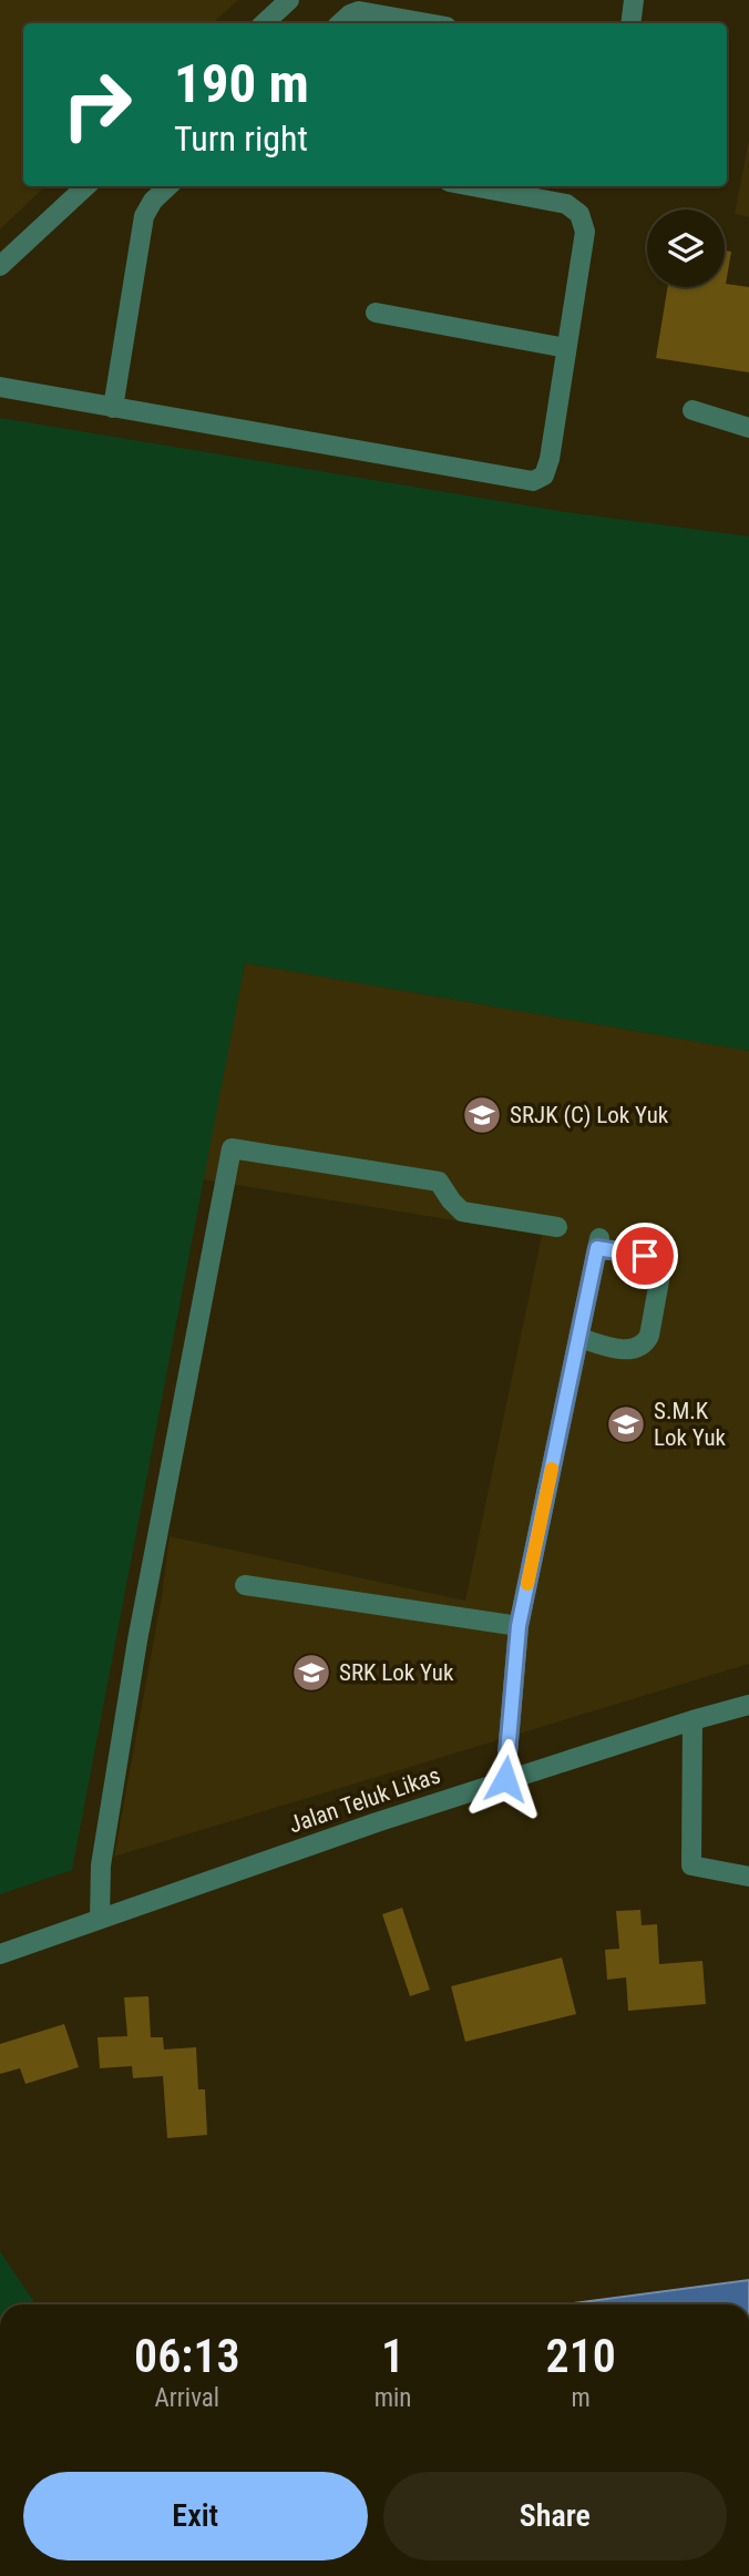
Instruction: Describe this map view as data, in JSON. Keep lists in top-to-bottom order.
{
  "streets": {
    "street": ["Jalan Teluk Likas"]
  },
  "places": {
    "school or university": ["SRJK (C) Lok Yuk", "S.M.K Lok Yuk", "SRK Lok Yuk"]
  },
  "page": {
    "turn": ["190 m", "Turn right"],
    "eta": [
      "06:13",
      "Arrival",
      "1",
      "min",
      "210",
      "m"
    ],
    "buttons": ["Exit", "Share"]
  }
}
